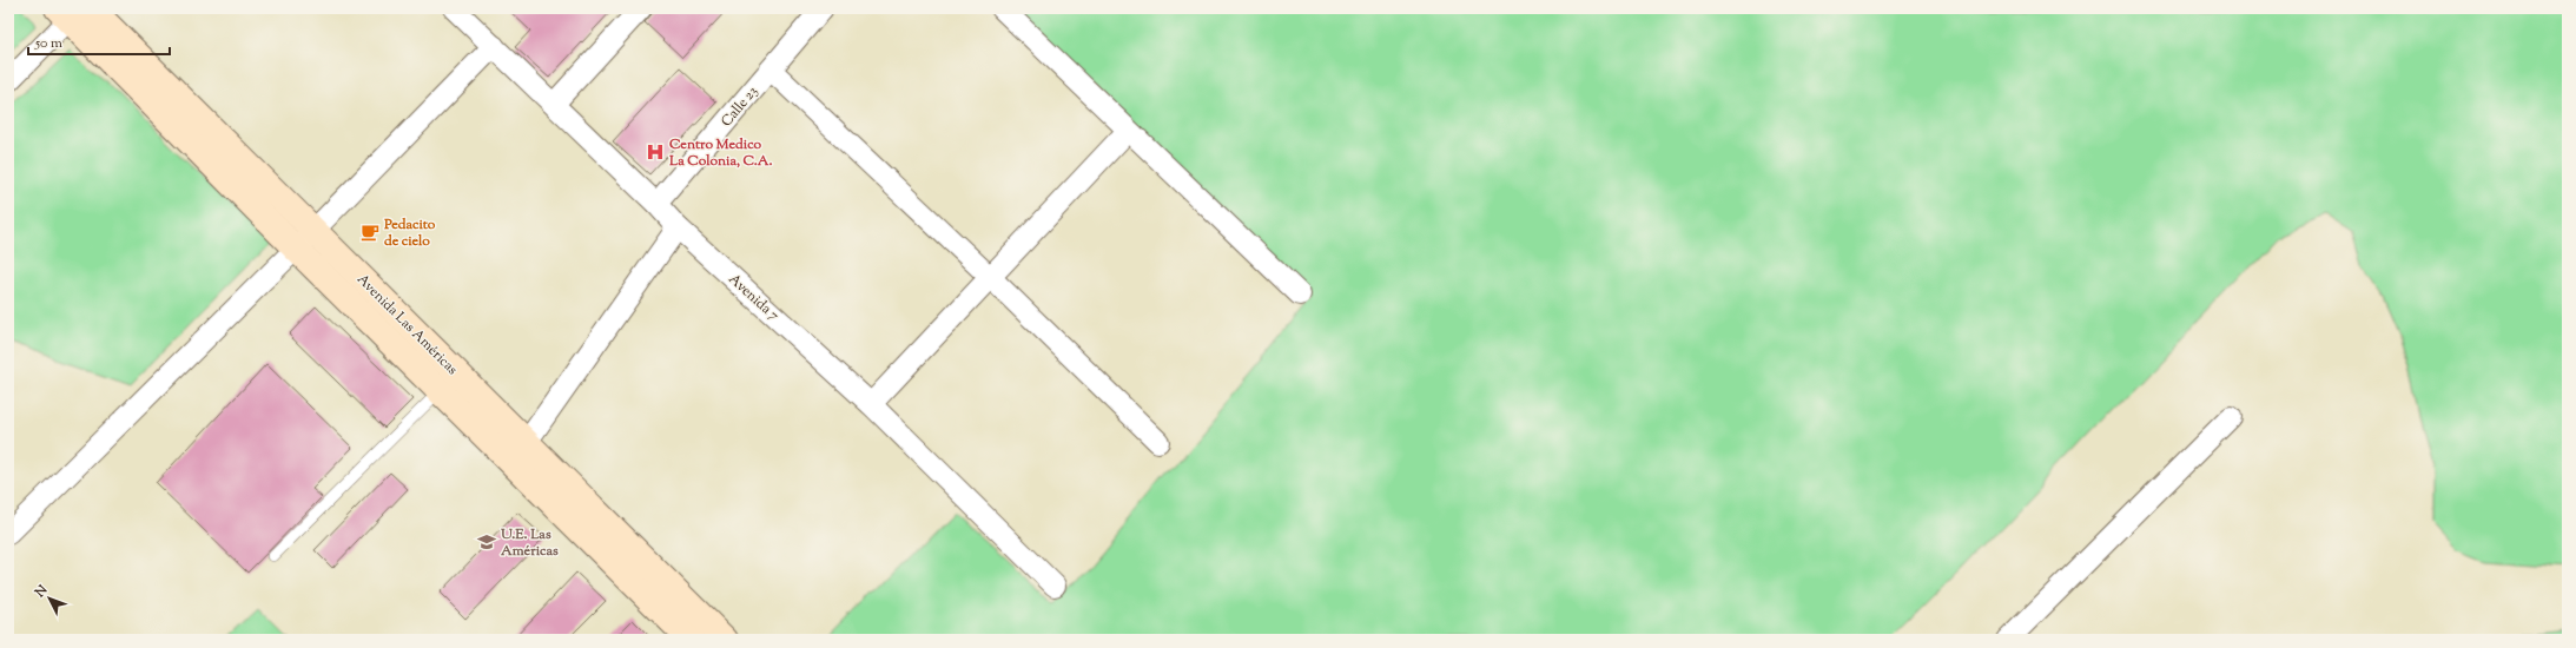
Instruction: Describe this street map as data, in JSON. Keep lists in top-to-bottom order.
{
  "streets": {
    "main road": ["Avenida Las Américas"],
    "street": ["Calle 23", "Avenida 7"]
  },
  "crossings": [
    ["Calle 23", "Avenida 7"]
  ],
  "places": {
    "hospital": ["Centro Medico La Colonia, C.A."],
    "cafe": ["Pedacito de cielo"],
    "school or university": ["U.E. Las Américas"]
  },
  "scale_bar": "50 m",
  "north": "top left"
}
